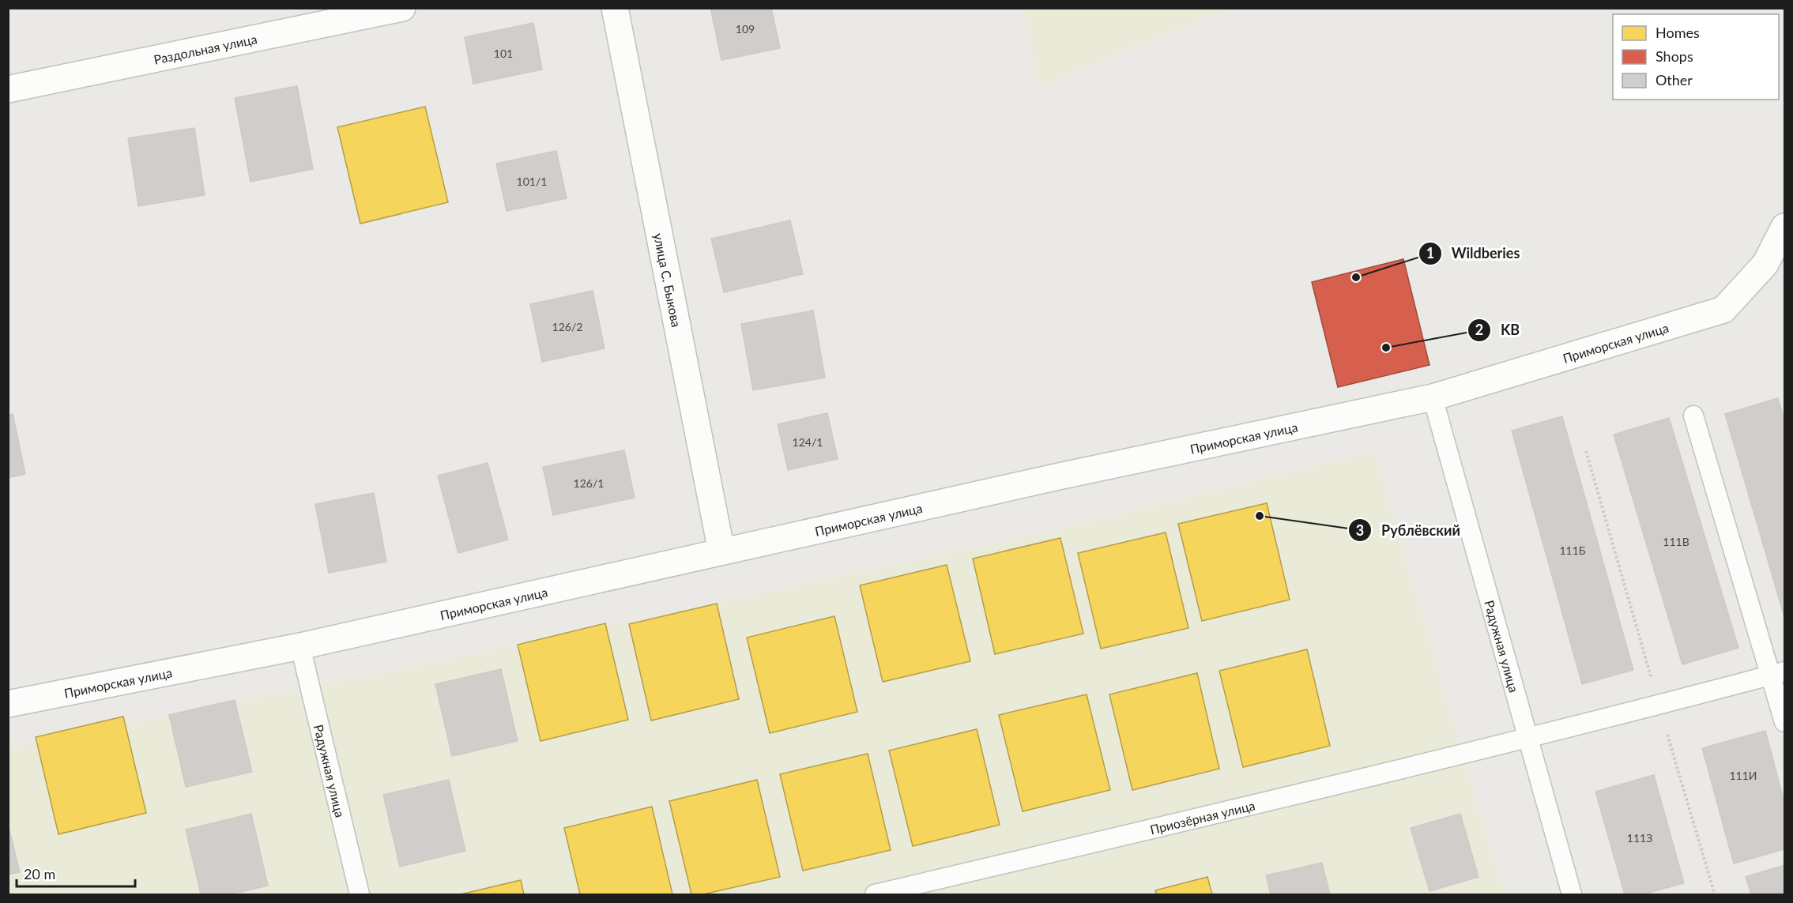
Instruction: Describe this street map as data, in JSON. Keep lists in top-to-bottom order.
{
  "streets": {
    "street": ["Раздольная улица", "улица С. Быкова", "Приморская улица"],
    "lane": ["Радужная улица", "Приозёрная улица"]
  },
  "crossings": [
    ["улица С. Быкова", "Приморская улица"],
    ["Приморская улица", "Радужная улица"],
    ["Радужная улица", "Приозёрная улица"]
  ],
  "places": ["Wildberies", "KB", "Рублёвский"],
  "house_numbers": [
    "109",
    "101",
    "101/1",
    "126/2",
    "124/1",
    "126/1",
    "111В",
    "111Б",
    "111И",
    "111З"
  ],
  "legend": ["Homes", "Shops", "Other"],
  "scale_bar": "20 m"
}
